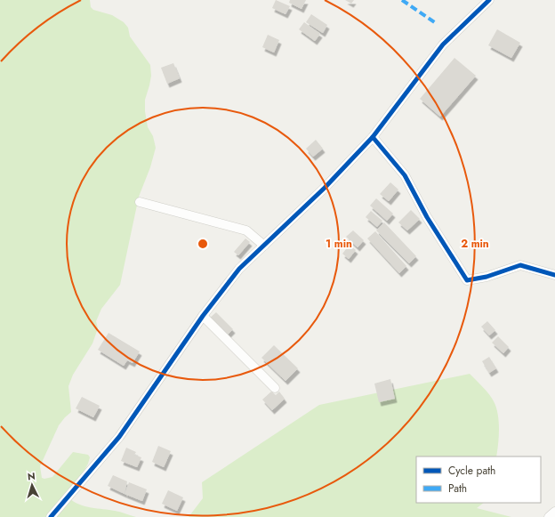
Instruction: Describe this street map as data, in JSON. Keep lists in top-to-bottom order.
{
  "legend": ["Cycle path", "Path"],
  "north": "top",
  "rings": ["1 min", "2 min"]
}
